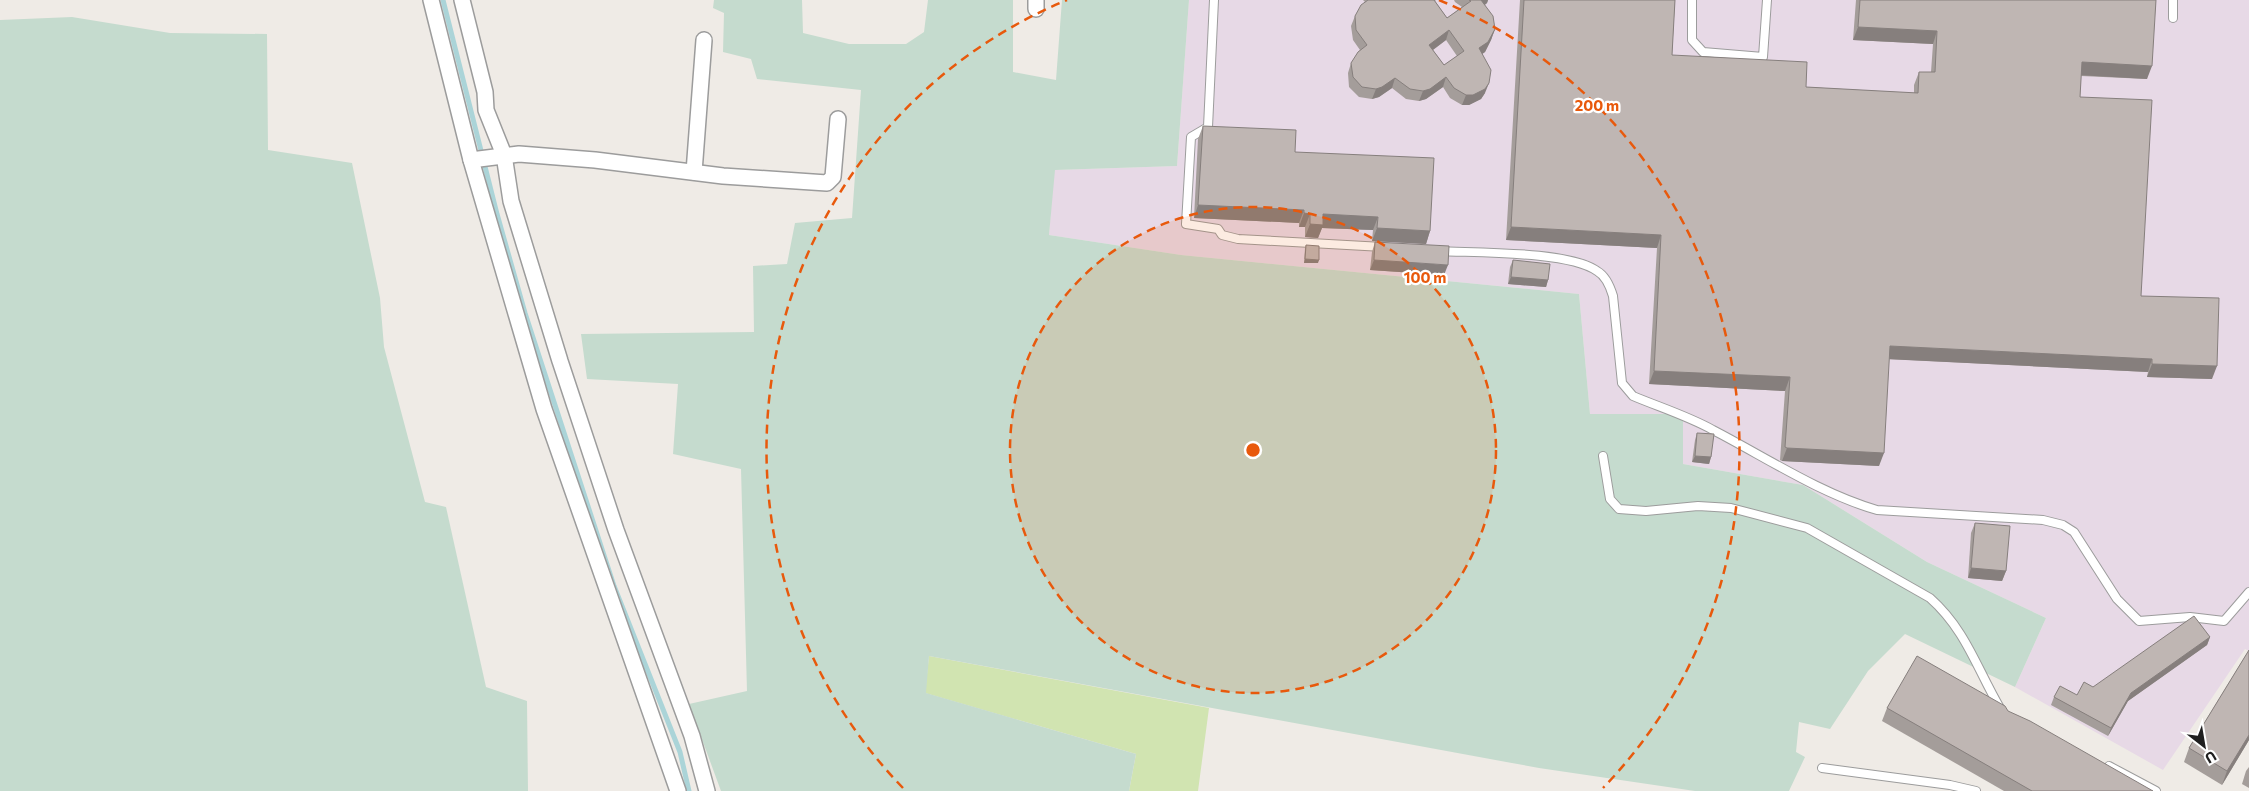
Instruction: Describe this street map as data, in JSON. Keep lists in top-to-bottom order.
{
  "north": "bottom right",
  "rings": ["200 m", "100 m"]
}
